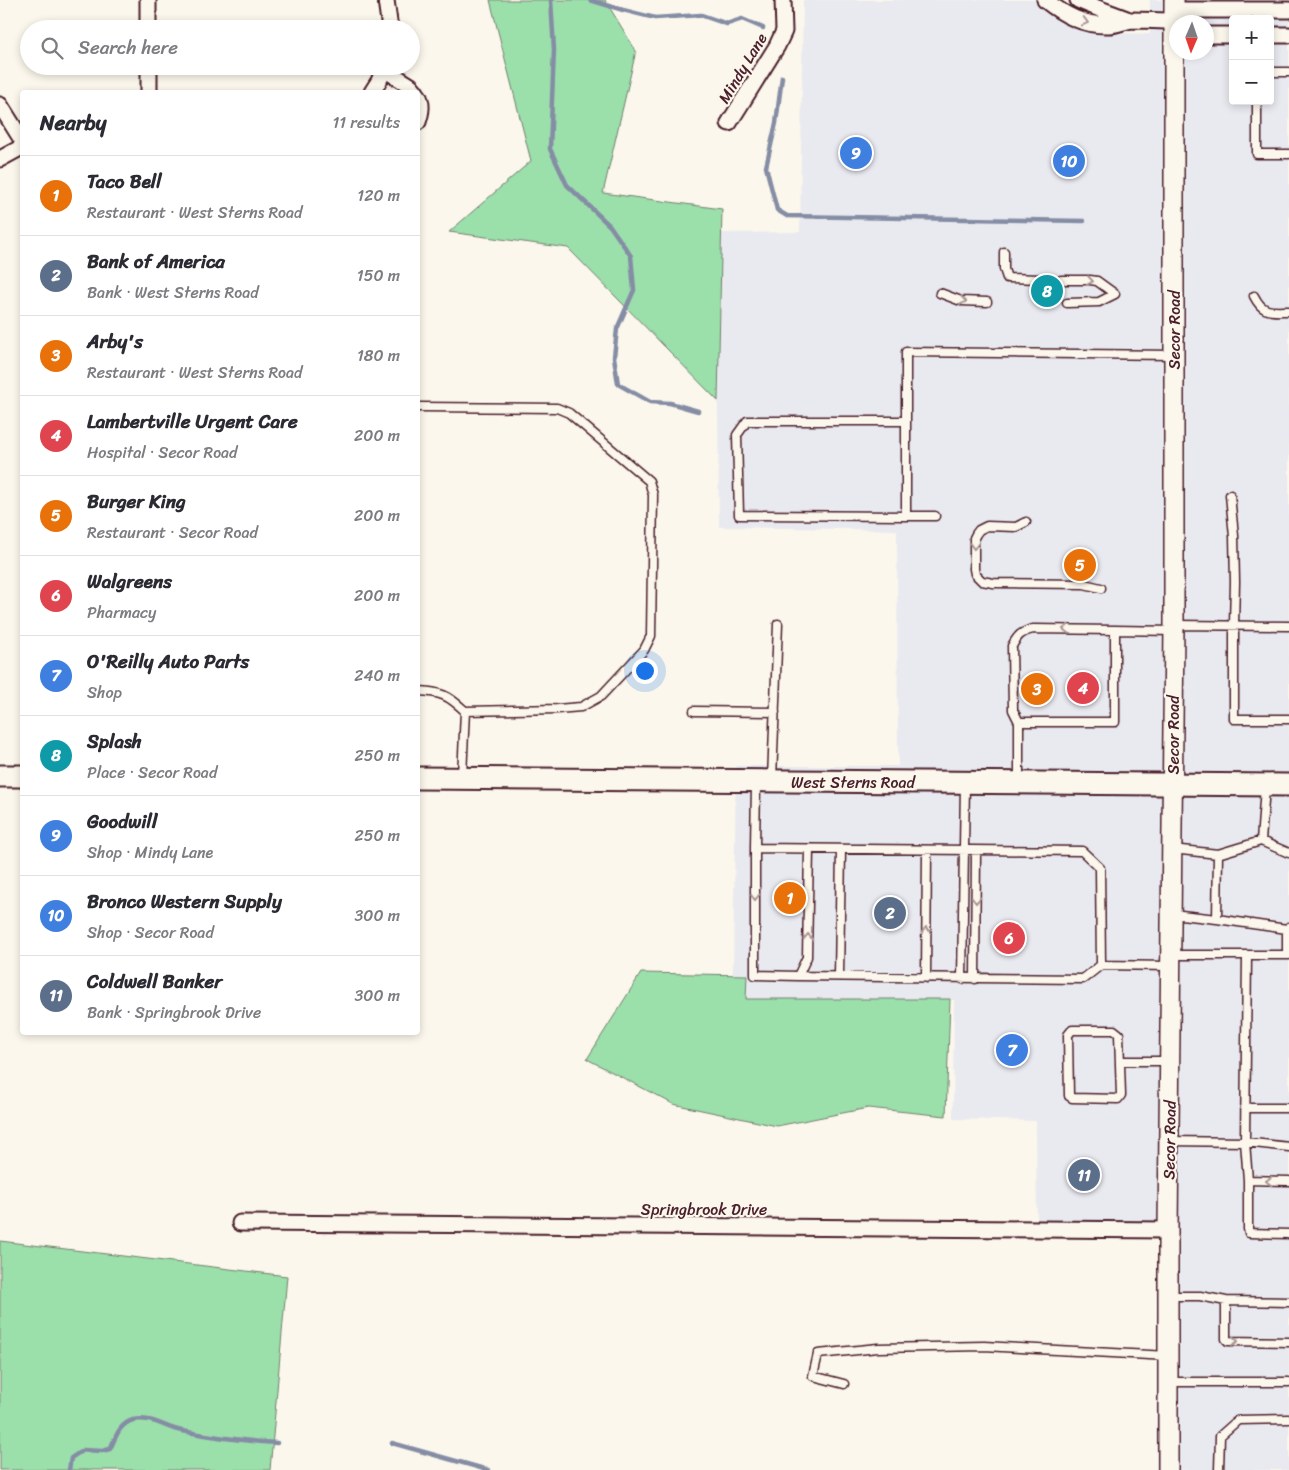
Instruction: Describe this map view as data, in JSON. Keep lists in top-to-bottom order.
{
  "streets": {
    "main road": ["West Sterns Road"],
    "street": ["Mindy Lane", "Secor Road", "Springbrook Drive"]
  },
  "crossings": [
    ["Secor Road", "West Sterns Road"],
    ["Secor Road", "Springbrook Drive"]
  ],
  "north": "bottom",
  "page": {
    "map_buttons": ["+", "−"],
    "search": "Search here",
    "heading": ["Nearby", "11 results"],
    "pins": [
      "9",
      "10",
      "8",
      "5",
      "4",
      "3",
      "1",
      "2",
      "6",
      "7",
      "11"
    ],
    "list": [
      {
        "mark": "1",
        "name": "Taco Bell",
        "note": "Restaurant · West Sterns Road",
        "value": "120 m"
      },
      {
        "mark": "2",
        "name": "Bank of America",
        "note": "Bank · West Sterns Road",
        "value": "150 m"
      },
      {
        "mark": "3",
        "name": "Arby's",
        "note": "Restaurant · West Sterns Road",
        "value": "180 m"
      },
      {
        "mark": "4",
        "name": "Lambertville Urgent Care",
        "note": "Hospital · Secor Road",
        "value": "200 m"
      },
      {
        "mark": "5",
        "name": "Burger King",
        "note": "Restaurant · Secor Road",
        "value": "200 m"
      },
      {
        "mark": "6",
        "name": "Walgreens",
        "note": "Pharmacy",
        "value": "200 m"
      },
      {
        "mark": "7",
        "name": "O'Reilly Auto Parts",
        "note": "Shop",
        "value": "240 m"
      },
      {
        "mark": "8",
        "name": "Splash",
        "note": "Place · Secor Road",
        "value": "250 m"
      },
      {
        "mark": "9",
        "name": "Goodwill",
        "note": "Shop · Mindy Lane",
        "value": "250 m"
      },
      {
        "mark": "10",
        "name": "Bronco Western Supply",
        "note": "Shop · Secor Road",
        "value": "300 m"
      },
      {
        "mark": "11",
        "name": "Coldwell Banker",
        "note": "Bank · Springbrook Drive",
        "value": "300 m"
      }
    ]
  }
}
